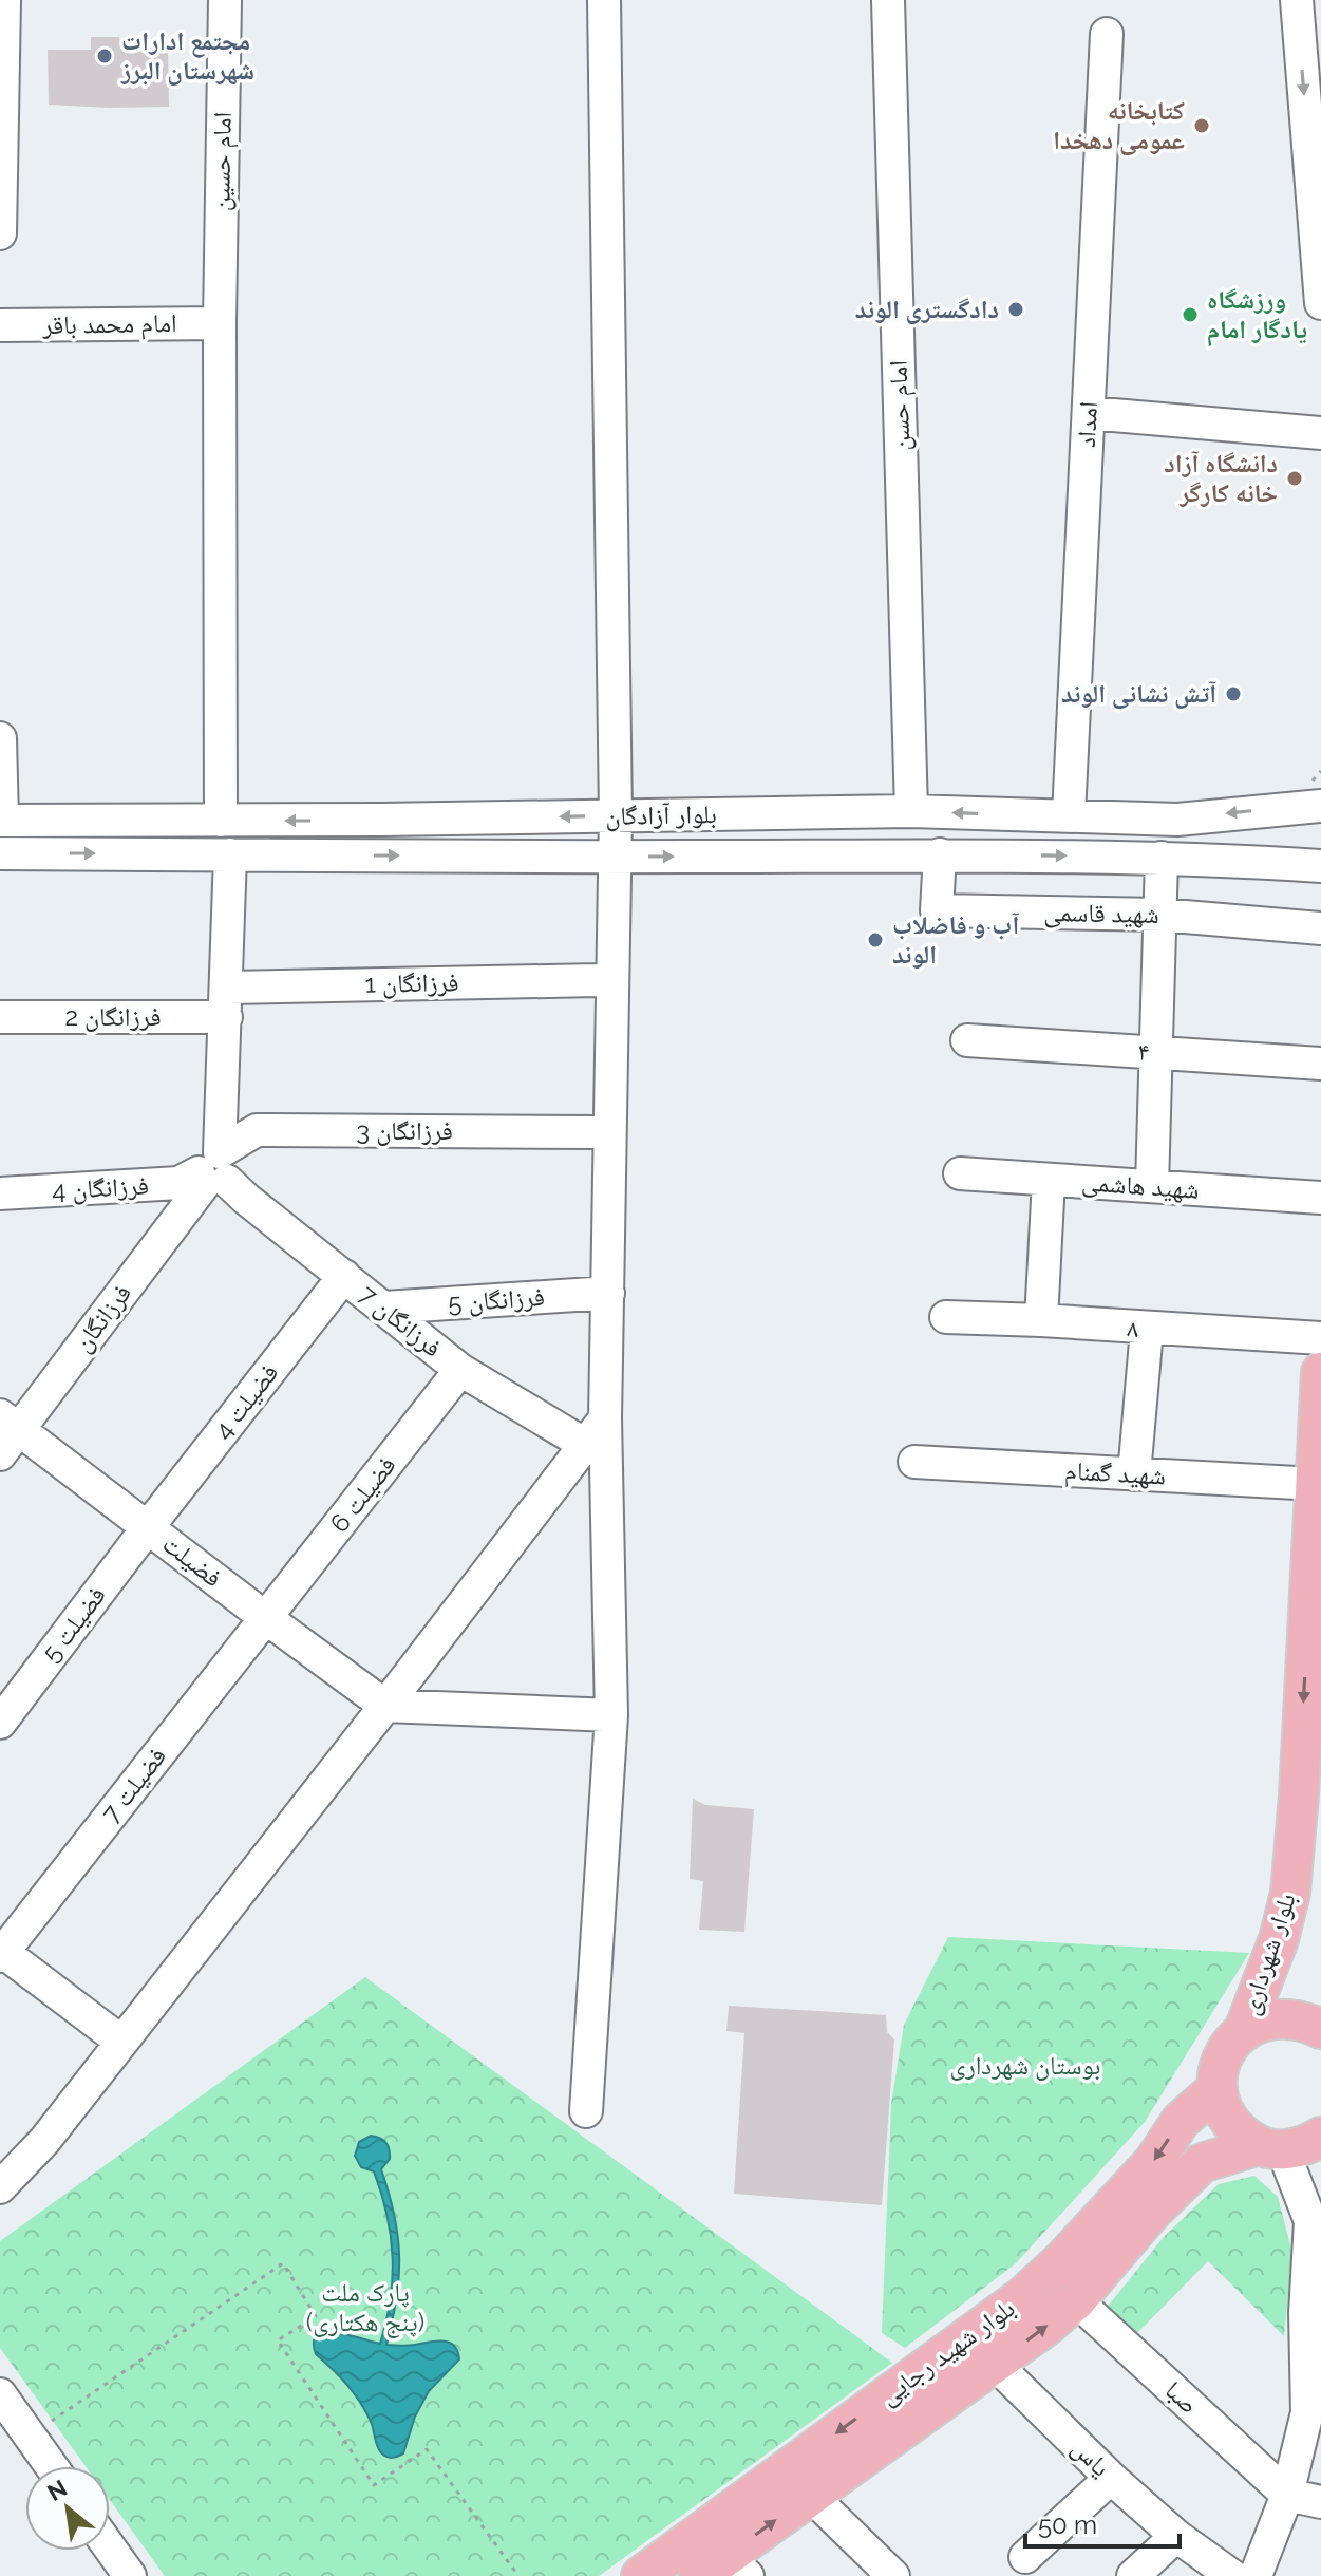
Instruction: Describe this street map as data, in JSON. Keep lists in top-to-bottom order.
{
  "streets": {
    "main road": ["بلوار شهرداری", "بلوار شهید رجایی"],
    "street": [
      "امام حسین",
      "امام محمد باقر",
      "امام حسن",
      "امداد",
      "بلوار آزادگان",
      "شهید قاسمی",
      "فرزانگان 1",
      "فرزانگان 2",
      "۴",
      "فرزانگان 3",
      "شهید هاشمی",
      "فرزانگان 4",
      "فرزانگان 5",
      "فرزانگان",
      "فرزانگان 7",
      "۸",
      "فضیلت 4",
      "شهید گمنام",
      "فضیلت 6",
      "فضیلت",
      "فضیلت 5",
      "فضیلت 7",
      "صبا",
      "یاس"
    ]
  },
  "crossings": [
    ["امام حسین", "امام محمد باقر"],
    ["امام حسین", "بلوار آزادگان"],
    ["امام حسن", "بلوار آزادگان"],
    ["امداد", "بلوار آزادگان"],
    ["بلوار آزادگان", "شهید قاسمی"],
    ["فرزانگان 1", "فرزانگان 2"],
    ["فرزانگان 3", "فرزانگان 4"],
    ["فرزانگان 3", "فرزانگان"],
    ["فرزانگان 3", "فرزانگان 7"],
    ["فرزانگان 4", "فرزانگان"],
    ["فرزانگان 4", "فرزانگان 7"],
    ["فرزانگان 5", "فرزانگان 7"],
    ["فرزانگان", "فرزانگان 7"],
    ["فرزانگان", "فضیلت"],
    ["فرزانگان 7", "فضیلت 4"],
    ["فرزانگان 7", "فضیلت 6"],
    ["فضیلت 4", "فضیلت"],
    ["فضیلت 4", "فضیلت 5"],
    ["شهید گمنام", "بلوار شهرداری"],
    ["فضیلت 6", "فضیلت"],
    ["فضیلت 6", "فضیلت 7"],
    ["فضیلت", "فضیلت 5"],
    ["فضیلت", "فضیلت 7"],
    ["بلوار شهرداری", "بلوار شهید رجایی"],
    ["بلوار شهید رجایی", "صبا"],
    ["بلوار شهید رجایی", "یاس"]
  ],
  "one_way": ["بلوار شهرداری"],
  "parks": ["بوستان شهرداری", "پارک ملت (پنج هکتاری)"],
  "places": [
    "مجتمع ادارات شهرستان البرز",
    "کتابخانه عمومی دهخدا",
    "دادگستری الوند",
    "ورزشگاه یادگار امام",
    "دانشگاه آزاد خانه کارگر",
    "آتش نشانی الوند",
    "آب و فاضلاب الوند"
  ],
  "scale_bar": "50 m",
  "north": "top left"
}
